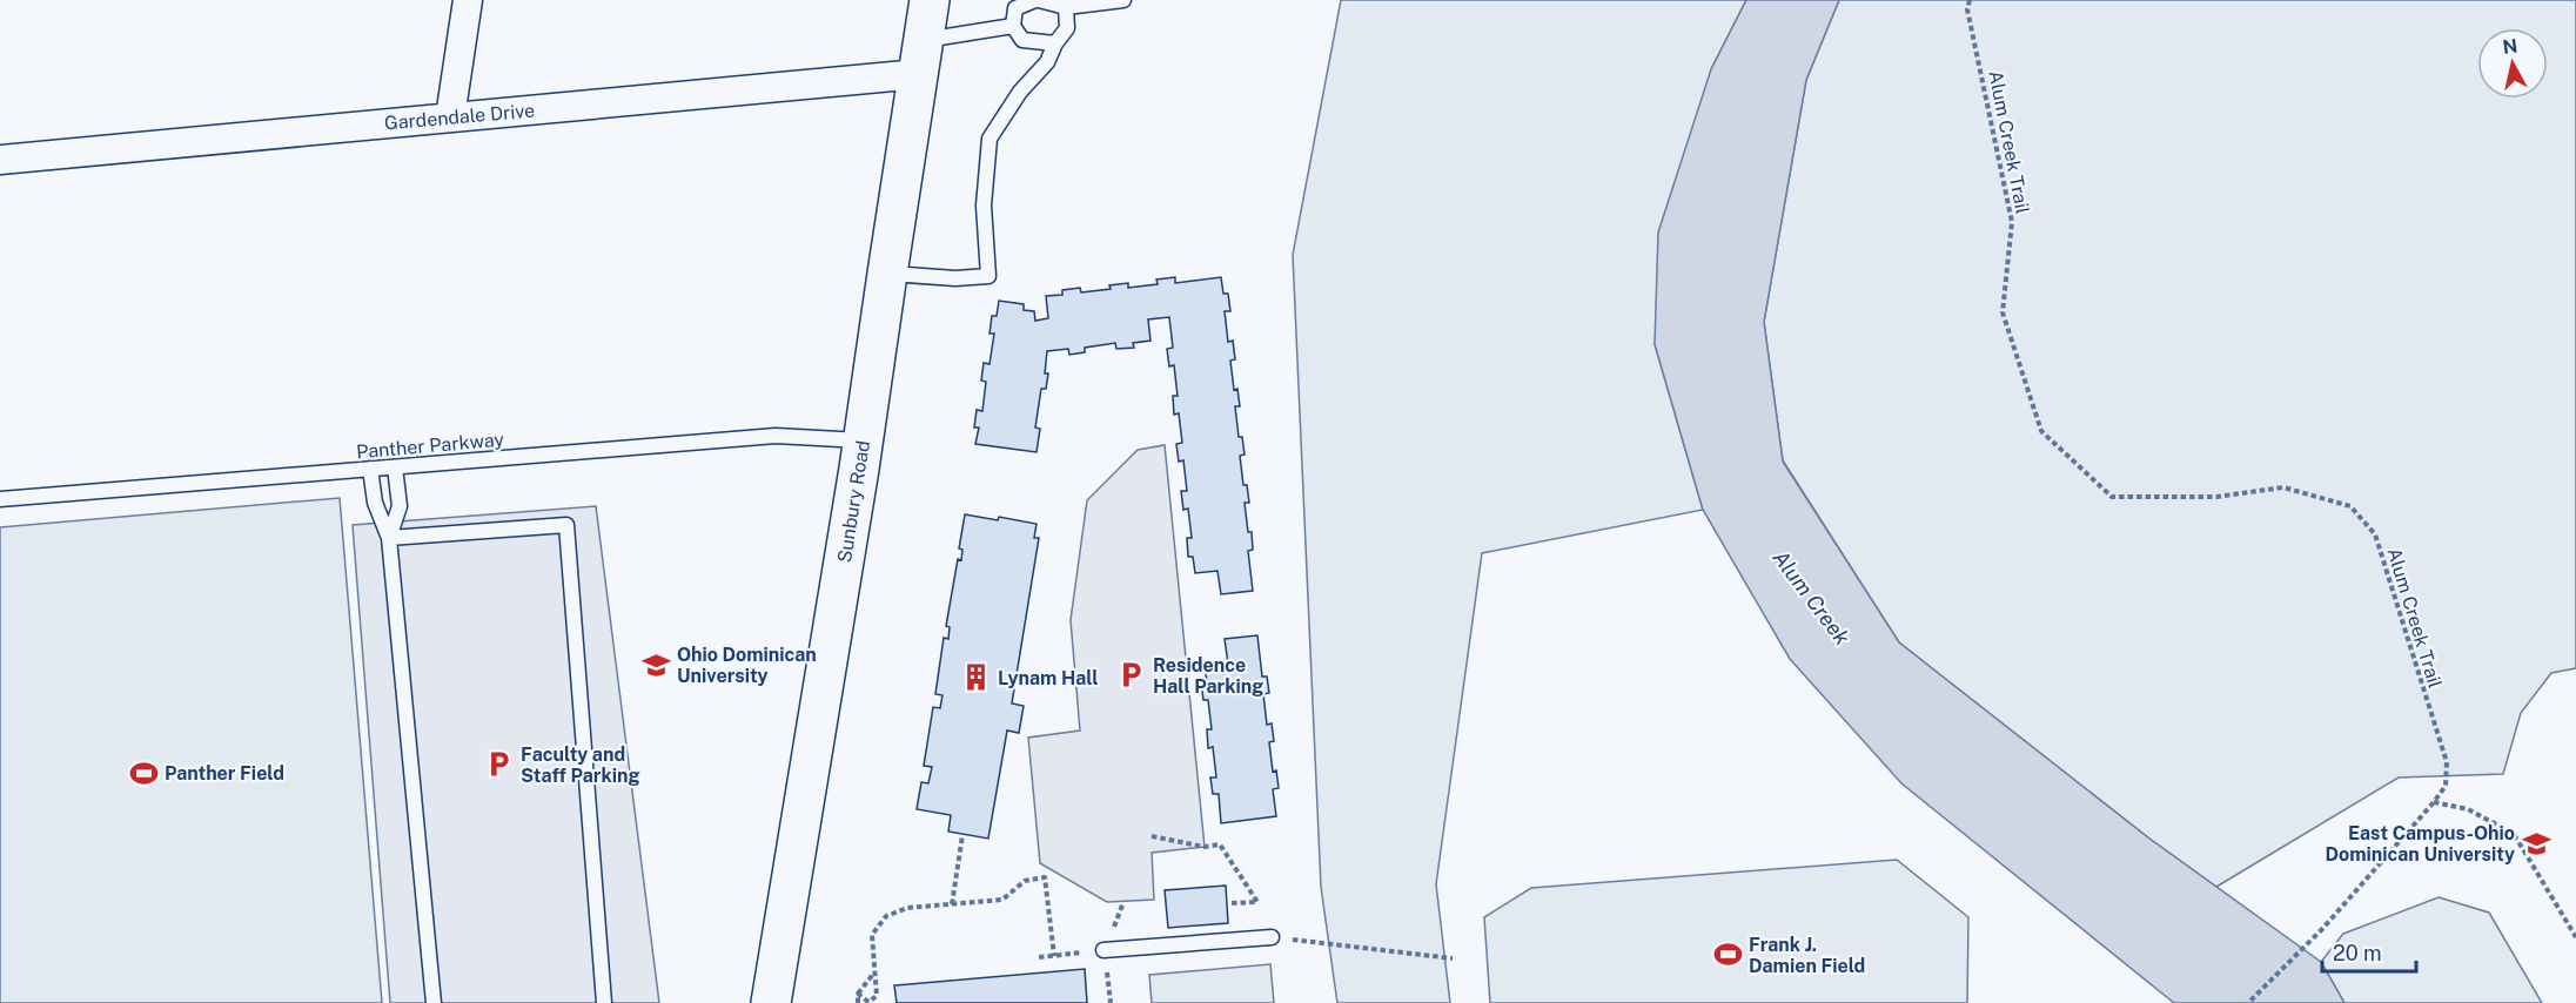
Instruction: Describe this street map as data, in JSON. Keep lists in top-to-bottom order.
{
  "streets": {
    "main road": ["Sunbury Road"],
    "street": ["Gardendale Drive"],
    "lane": ["Panther Parkway"],
    "path": ["Alum Creek Trail"]
  },
  "crossings": [
    ["Gardendale Drive", "Sunbury Road"],
    ["Panther Parkway", "Sunbury Road"]
  ],
  "water": ["Alum Creek"],
  "places": {
    "school or university": ["Ohio Dominican University", "East Campus-Ohio Dominican University"],
    "parking": ["Residence Hall Parking", "Faculty and Staff Parking"],
    "building": ["Lynam Hall"],
    "sports": ["Panther Field", "Frank J. Damien Field"]
  },
  "scale_bar": "20 m",
  "north": "top"
}
